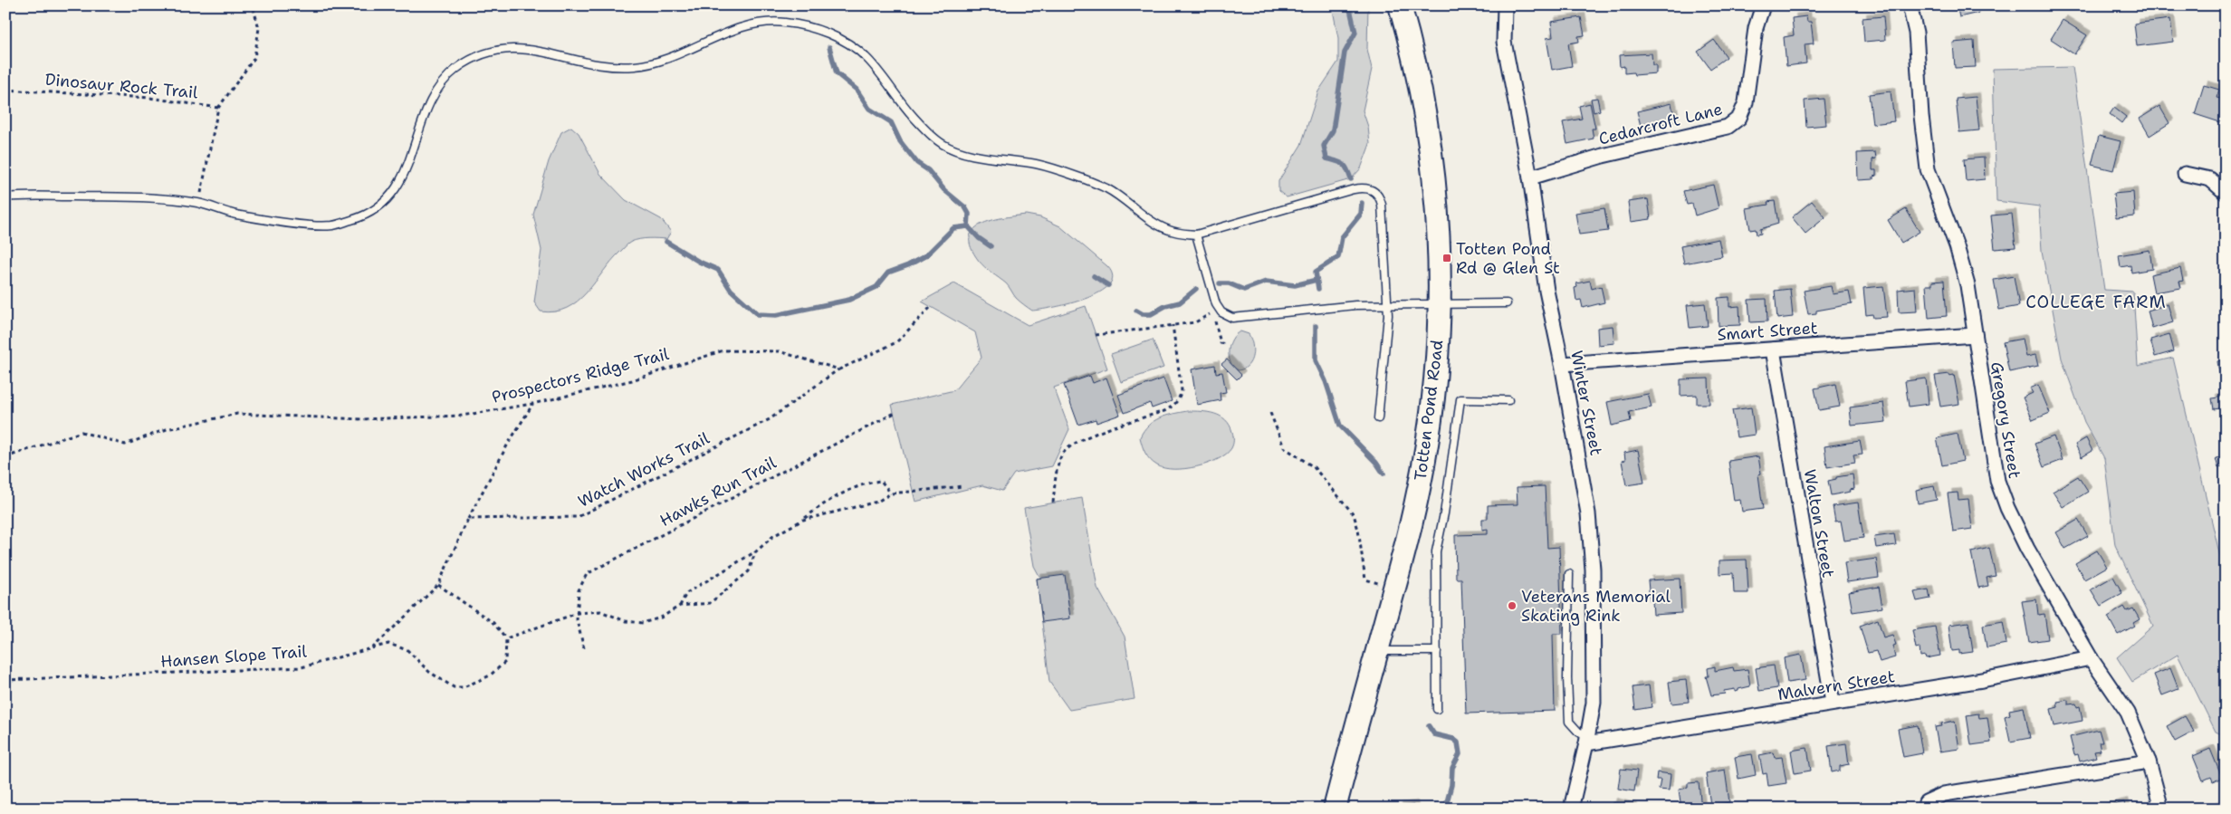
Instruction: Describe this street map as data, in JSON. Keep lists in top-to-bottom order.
{
  "streets": {
    "main road": ["Totten Pond Road"],
    "street": [
      "Cedarcroft Lane",
      "Smart Street",
      "Winter Street",
      "Gregory Street",
      "Walton Street",
      "Malvern Street"
    ],
    "path": [
      "Dinosaur Rock Trail",
      "Prospectors Ridge Trail",
      "Watch Works Trail",
      "Hawks Run Trail",
      "Hansen Slope Trail"
    ]
  },
  "crossings": [
    ["Cedarcroft Lane", "Winter Street"],
    ["Smart Street", "Winter Street"],
    ["Smart Street", "Gregory Street"],
    ["Smart Street", "Walton Street"],
    ["Prospectors Ridge Trail", "Watch Works Trail"],
    ["Winter Street", "Malvern Street"],
    ["Gregory Street", "Malvern Street"],
    ["Walton Street", "Malvern Street"]
  ],
  "districts": ["COLLEGE FARM"],
  "places": {
    "transit": ["Totten Pond Rd @ Glen St"],
    "other": ["Veterans Memorial Skating Rink"]
  }
}
